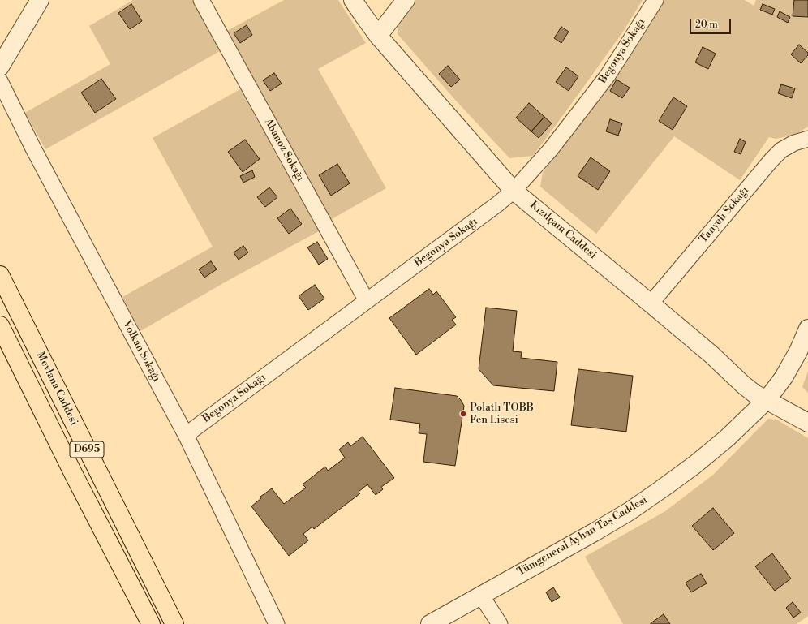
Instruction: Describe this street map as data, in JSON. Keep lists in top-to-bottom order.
{
  "streets": {
    "main road": ["Mevlana Caddesi", "D695"],
    "street": [
      "Begonya Sokağı",
      "Abanoz Sokağı",
      "Tanyeli Sokağı",
      "Kızılçam Caddesi",
      "Volkan Sokağı",
      "Tümgeneral Ayhan Taş Caddesi"
    ]
  },
  "crossings": [
    ["Begonya Sokağı", "Abanoz Sokağı"],
    ["Begonya Sokağı", "Kızılçam Caddesi"],
    ["Begonya Sokağı", "Volkan Sokağı"],
    ["Tanyeli Sokağı", "Kızılçam Caddesi"],
    ["Kızılçam Caddesi", "Tümgeneral Ayhan Taş Caddesi"]
  ],
  "places": ["Polatlı TOBB Fen Lisesi"],
  "scale_bar": "20 m"
}
